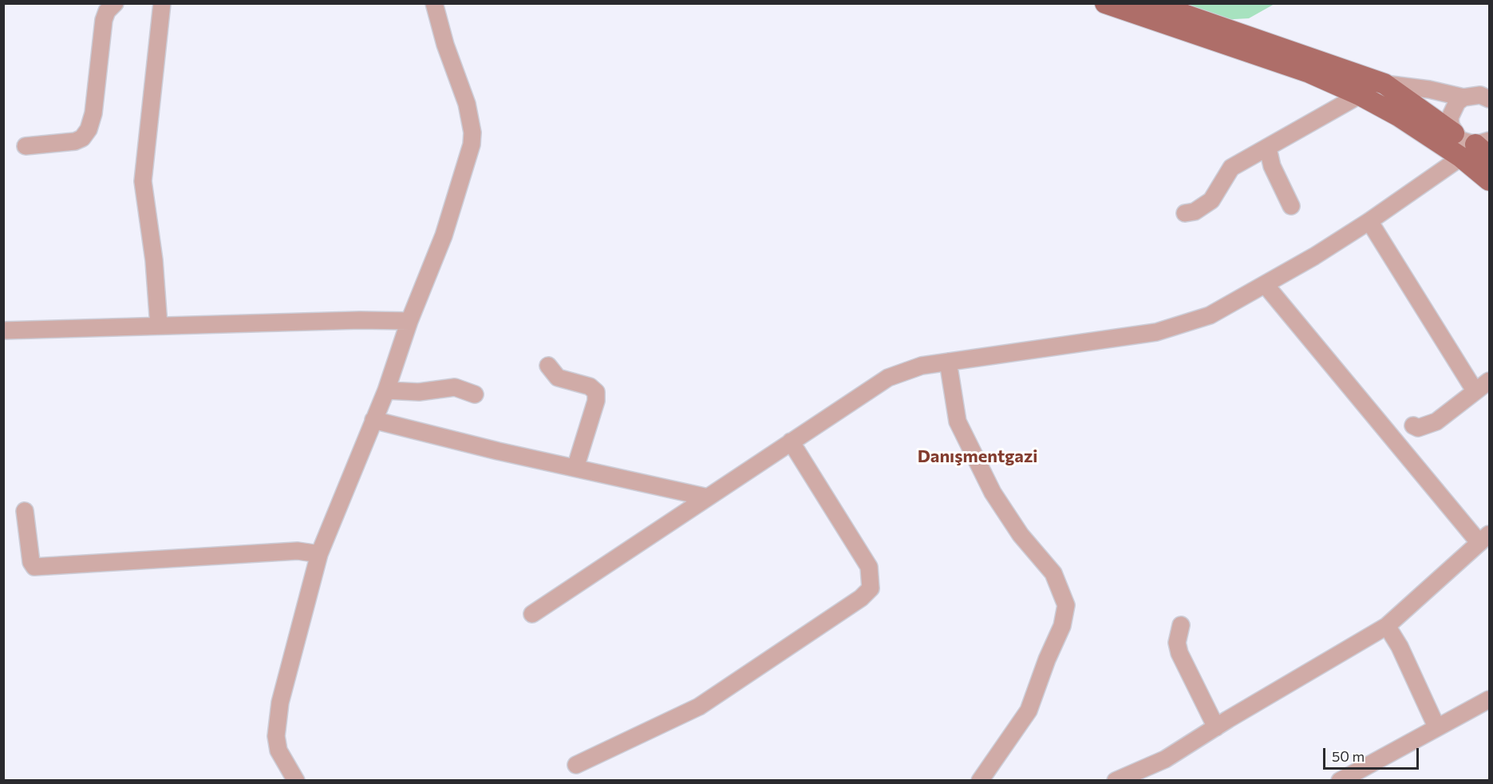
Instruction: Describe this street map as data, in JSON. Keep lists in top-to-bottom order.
{
  "districts": ["Danışmentgazi"],
  "scale_bar": "50 m"
}
